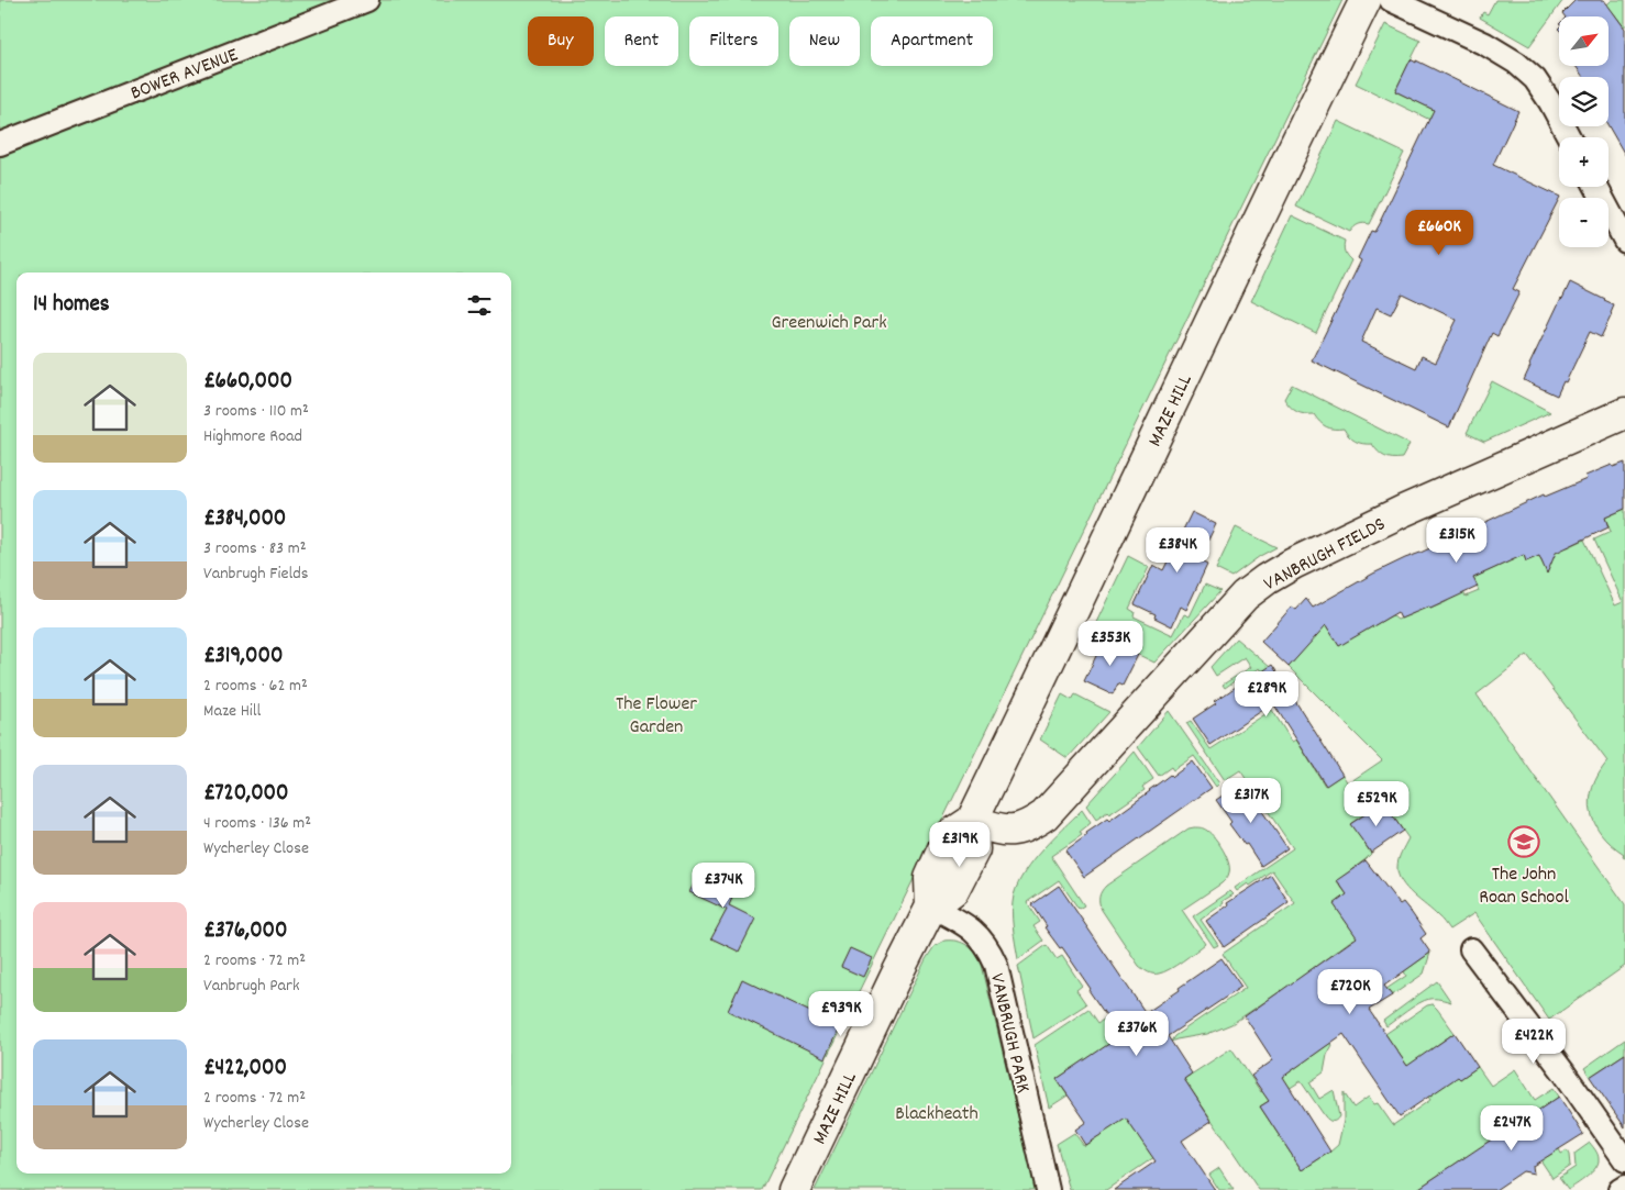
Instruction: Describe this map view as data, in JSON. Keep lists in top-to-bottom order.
{
  "streets": {
    "street": [
      "BOWER AVENUE",
      "MAZE HILL",
      "VANBRUGH FIELDS",
      "VANBRUGH PARK"
    ]
  },
  "crossings": [
    ["MAZE HILL", "VANBRUGH FIELDS"],
    ["MAZE HILL", "VANBRUGH PARK"]
  ],
  "parks": ["Greenwich Park", "The Flower Garden", "Blackheath"],
  "places": {
    "school or university": ["The John Roan School"]
  },
  "north": "top right",
  "page": {
    "map_buttons": ["+", "−"],
    "chip": [
      "Buy",
      "Rent",
      "Filters",
      "New",
      "Apartment"
    ],
    "price": [
      "£660K",
      "£315K",
      "£384K",
      "£353K",
      "£289K",
      "£317K",
      "£529K",
      "£319K",
      "£374K",
      "£720K",
      "£939K",
      "£376K",
      "£422K",
      "£247K"
    ],
    "heading": "14 homes",
    "list": [
      {
        "name": "£660,000",
        "note": "3 rooms · 110 m² · Highmore Road"
      },
      {
        "name": "£384,000",
        "note": "3 rooms · 83 m² · Vanbrugh Fields"
      },
      {
        "name": "£319,000",
        "note": "2 rooms · 62 m² · Maze Hill"
      },
      {
        "name": "£720,000",
        "note": "4 rooms · 136 m² · Wycherley Close"
      },
      {
        "name": "£376,000",
        "note": "2 rooms · 72 m² · Vanbrugh Park"
      },
      {
        "name": "£422,000",
        "note": "2 rooms · 72 m² · Wycherley Close"
      }
    ]
  }
}
